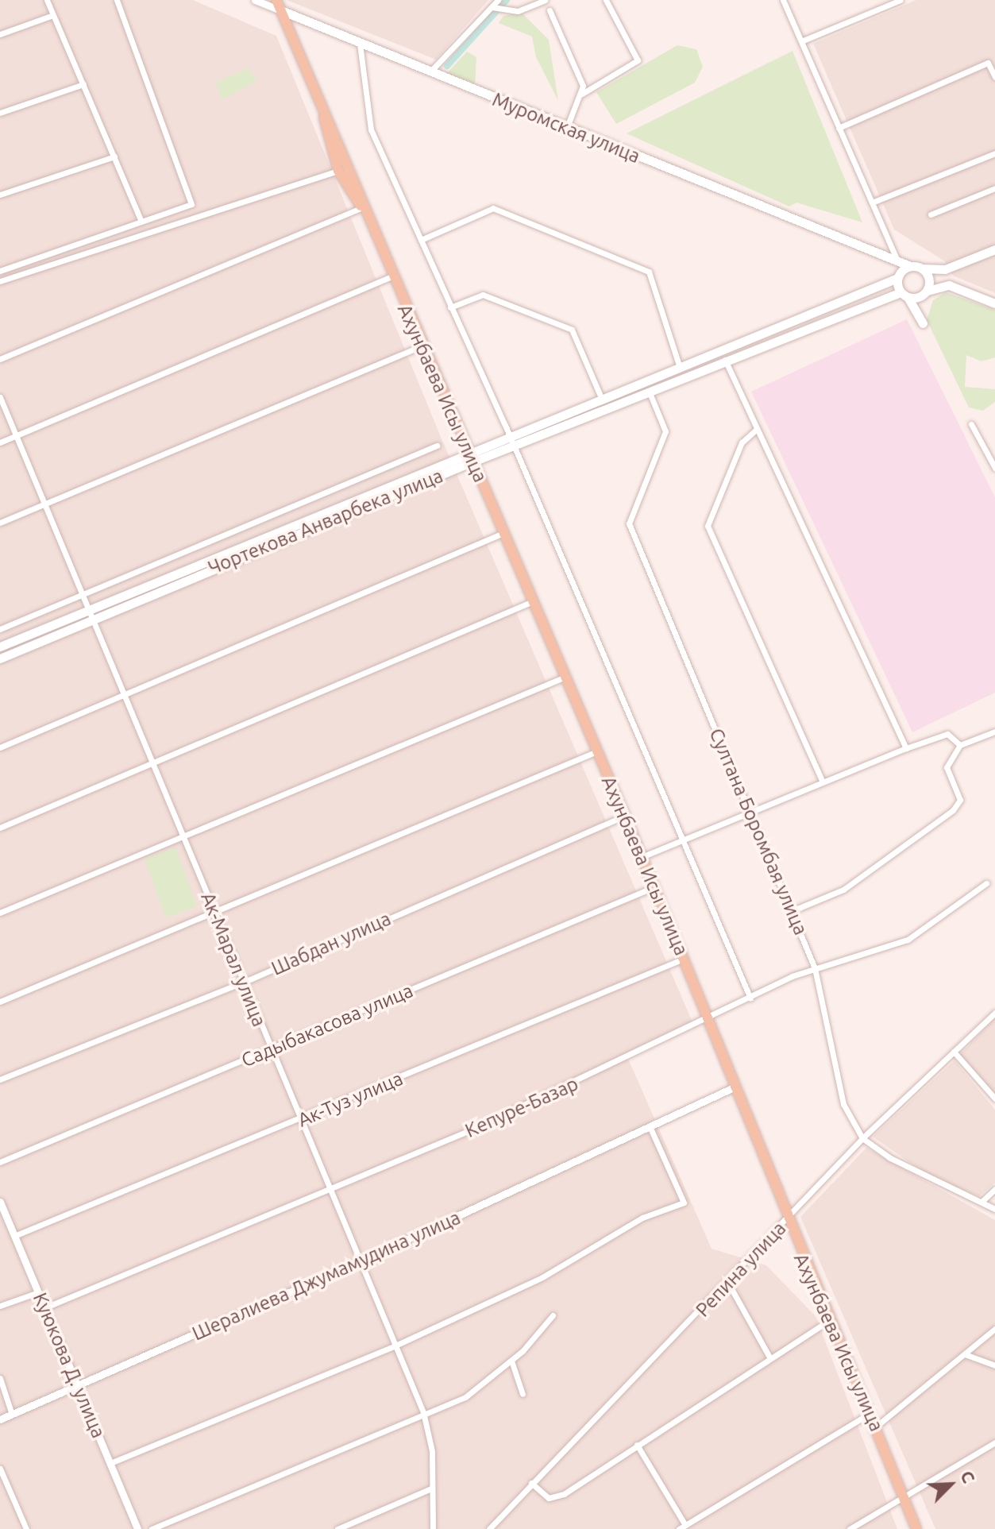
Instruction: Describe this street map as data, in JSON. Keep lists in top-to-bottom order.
{
  "streets": {
    "main road": ["Муромская улица", "Ахунбаева Исы улица", "Чортекова Анварбека улица"],
    "street": [
      "Султана Боромбая улица",
      "Шабдан улица",
      "Ак-Марал улица",
      "Садыбакасова улица",
      "Ак-Туз улица",
      "Кепуре-Базар",
      "Репина улица",
      "Шералиева Джумамудина улица",
      "Куюкова Д. улица"
    ]
  },
  "crossings": [
    ["Муромская улица", "Ахунбаева Исы улица"],
    ["Муромская улица", "Чортекова Анварбека улица"],
    ["Ахунбаева Исы улица", "Чортекова Анварбека улица"],
    ["Ахунбаева Исы улица", "Шабдан улица"],
    ["Ахунбаева Исы улица", "Садыбакасова улица"],
    ["Ахунбаева Исы улица", "Ак-Туз улица"],
    ["Ахунбаева Исы улица", "Кепуре-Базар"],
    ["Ахунбаева Исы улица", "Репина улица"],
    ["Ахунбаева Исы улица", "Шералиева Джумамудина улица"],
    ["Чортекова Анварбека улица", "Султана Боромбая улица"],
    ["Чортекова Анварбека улица", "Ак-Марал улица"],
    ["Султана Боромбая улица", "Кепуре-Базар"],
    ["Султана Боромбая улица", "Репина улица"],
    ["Шабдан улица", "Ак-Марал улица"],
    ["Ак-Марал улица", "Садыбакасова улица"],
    ["Ак-Марал улица", "Ак-Туз улица"],
    ["Ак-Марал улица", "Кепуре-Базар"],
    ["Ак-Марал улица", "Шералиева Джумамудина улица"],
    ["Ак-Туз улица", "Куюкова Д. улица"],
    ["Кепуре-Базар", "Куюкова Д. улица"],
    ["Шералиева Джумамудина улица", "Куюкова Д. улица"]
  ],
  "north": "top right"
}
